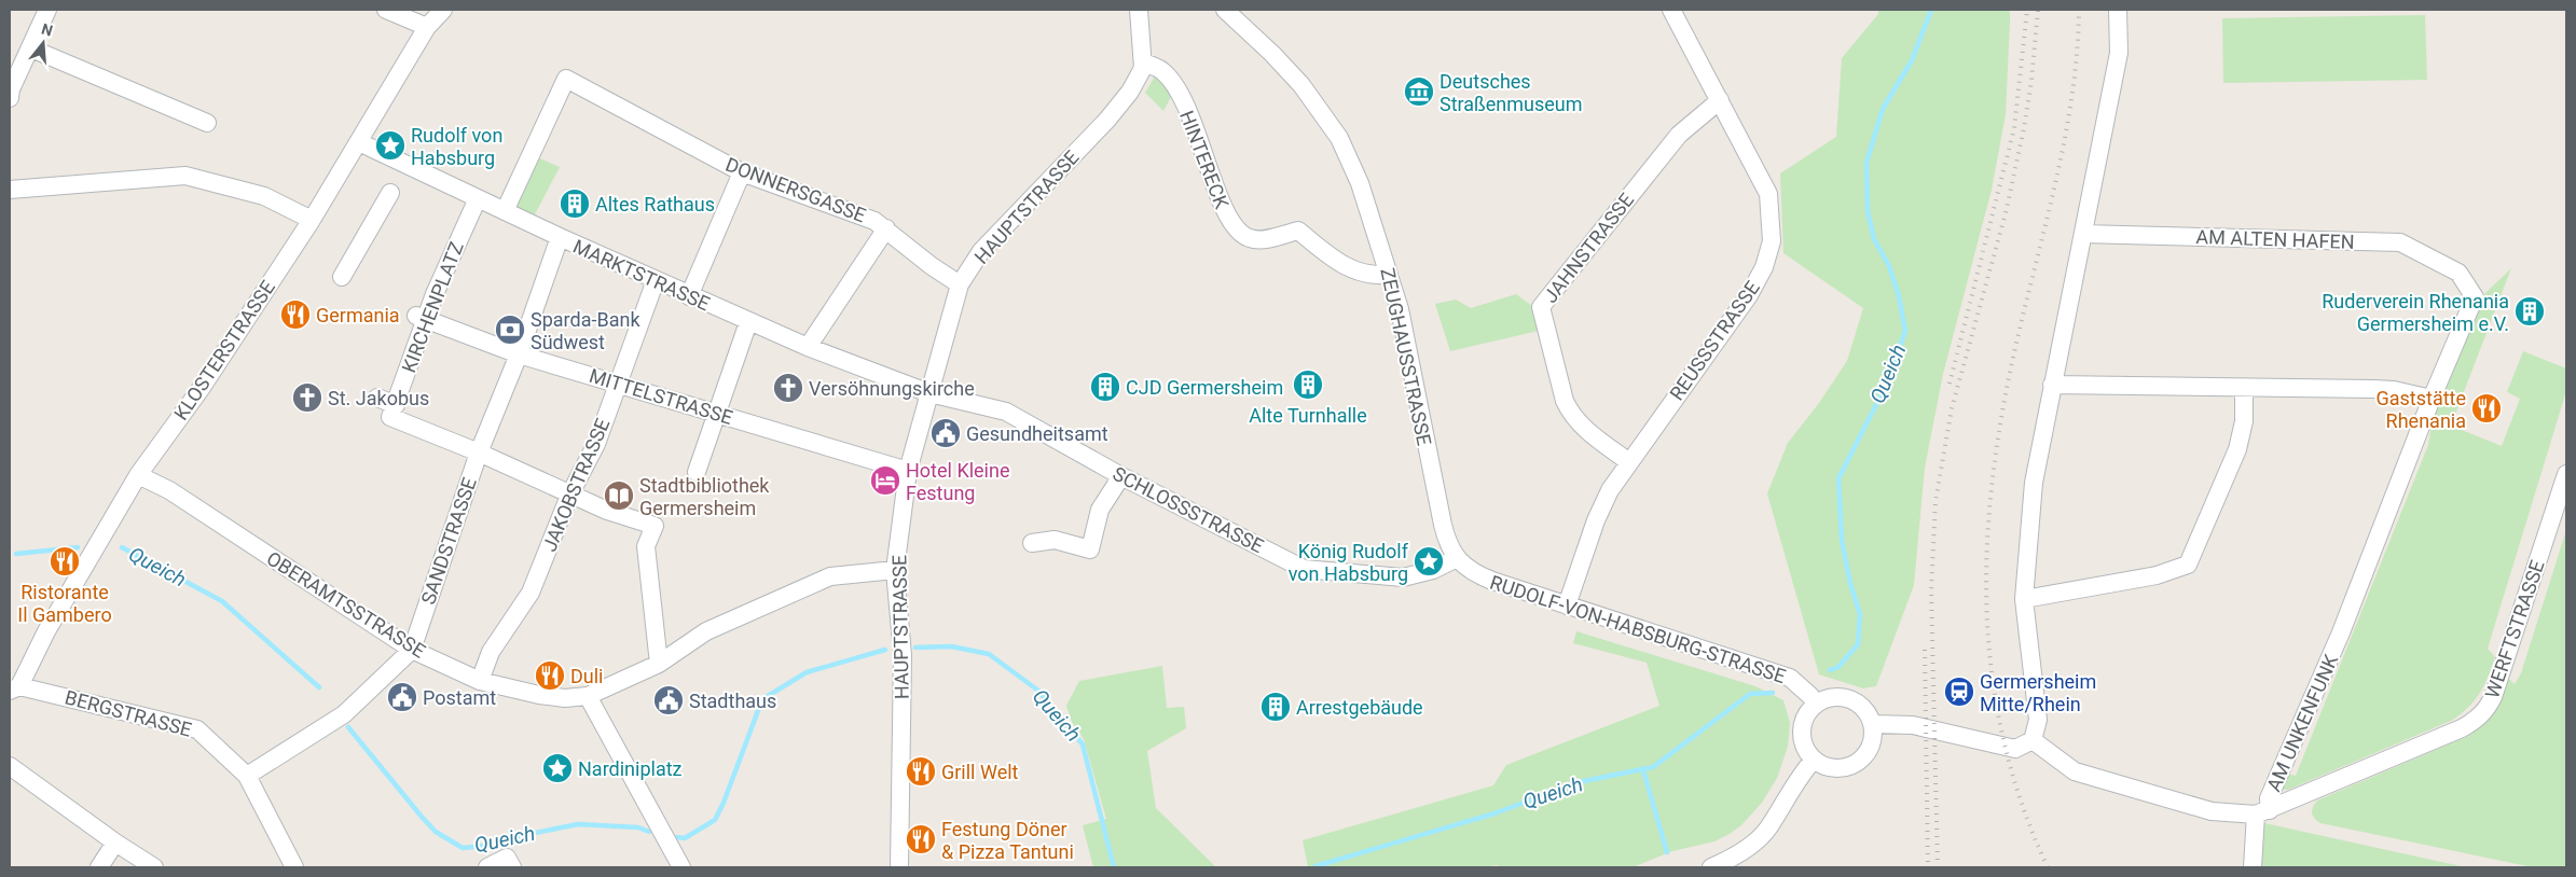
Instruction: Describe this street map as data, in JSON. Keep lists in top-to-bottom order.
{
  "streets": {
    "street": [
      "HINTERECK",
      "DONNERSGASSE",
      "HAUPTSTRASSE",
      "AM ALTEN HAFEN",
      "JAHNSTRASSE",
      "MARKTSTRASSE",
      "KIRCHENPLATZ",
      "REUSSSTRASSE",
      "KLOSTERSTRASSE",
      "ZEUGHAUSSTRASSE",
      "MITTELSTRASSE",
      "JAKOBSTRASSE",
      "SCHLOSSSTRASSE",
      "SANDSTRASSE",
      "OBERAMTSSTRASSE",
      "RUDOLF-VON-HABSBURG-STRASSE",
      "WERFTSTRASSE",
      "BERGSTRASSE",
      "AM UNKENFUNK"
    ]
  },
  "crossings": [
    ["HINTERECK", "HAUPTSTRASSE"],
    ["HINTERECK", "ZEUGHAUSSTRASSE"],
    ["DONNERSGASSE", "HAUPTSTRASSE"],
    ["DONNERSGASSE", "MARKTSTRASSE"],
    ["HAUPTSTRASSE", "MARKTSTRASSE"],
    ["HAUPTSTRASSE", "MITTELSTRASSE"],
    ["HAUPTSTRASSE", "SCHLOSSSTRASSE"],
    ["HAUPTSTRASSE", "OBERAMTSSTRASSE"],
    ["AM ALTEN HAFEN", "AM UNKENFUNK"],
    ["JAHNSTRASSE", "REUSSSTRASSE"],
    ["MARKTSTRASSE", "KIRCHENPLATZ"],
    ["MARKTSTRASSE", "KLOSTERSTRASSE"],
    ["MARKTSTRASSE", "JAKOBSTRASSE"],
    ["MARKTSTRASSE", "SCHLOSSSTRASSE"],
    ["MARKTSTRASSE", "SANDSTRASSE"],
    ["KIRCHENPLATZ", "MITTELSTRASSE"],
    ["REUSSSTRASSE", "RUDOLF-VON-HABSBURG-STRASSE"],
    ["KLOSTERSTRASSE", "OBERAMTSSTRASSE"],
    ["KLOSTERSTRASSE", "BERGSTRASSE"],
    ["ZEUGHAUSSTRASSE", "SCHLOSSSTRASSE"],
    ["ZEUGHAUSSTRASSE", "RUDOLF-VON-HABSBURG-STRASSE"],
    ["MITTELSTRASSE", "JAKOBSTRASSE"],
    ["MITTELSTRASSE", "SANDSTRASSE"],
    ["JAKOBSTRASSE", "OBERAMTSSTRASSE"],
    ["SCHLOSSSTRASSE", "RUDOLF-VON-HABSBURG-STRASSE"],
    ["SANDSTRASSE", "OBERAMTSSTRASSE"],
    ["SANDSTRASSE", "BERGSTRASSE"],
    ["WERFTSTRASSE", "AM UNKENFUNK"]
  ],
  "water": ["Queich"],
  "places": {
    "museum": ["Deutsches Straßenmuseum"],
    "place": ["Rudolf von Habsburg", "König Rudolf von Habsburg", "Nardiniplatz"],
    "building": [
      "Altes Rathaus",
      "Ruderverein Rhenania Germersheim e.V.",
      "Alte Turnhalle",
      "CJD Germersheim",
      "Arrestgebäude"
    ],
    "restaurant": [
      "Germania",
      "Gaststätte Rhenania",
      "Ristorante Il Gambero",
      "Duli",
      "Grill Welt",
      "Festung Döner & Pizza Tantuni"
    ],
    "bank": ["Sparda-Bank Südwest"],
    "church": ["Versöhnungskirche", "St. Jakobus"],
    "public building": ["Gesundheitsamt", "Postamt", "Stadthaus"],
    "hotel": ["Hotel Kleine Festung"],
    "library": ["Stadtbibliothek Germersheim"],
    "station": ["Germersheim Mitte/Rhein"]
  },
  "north": "top"
}
